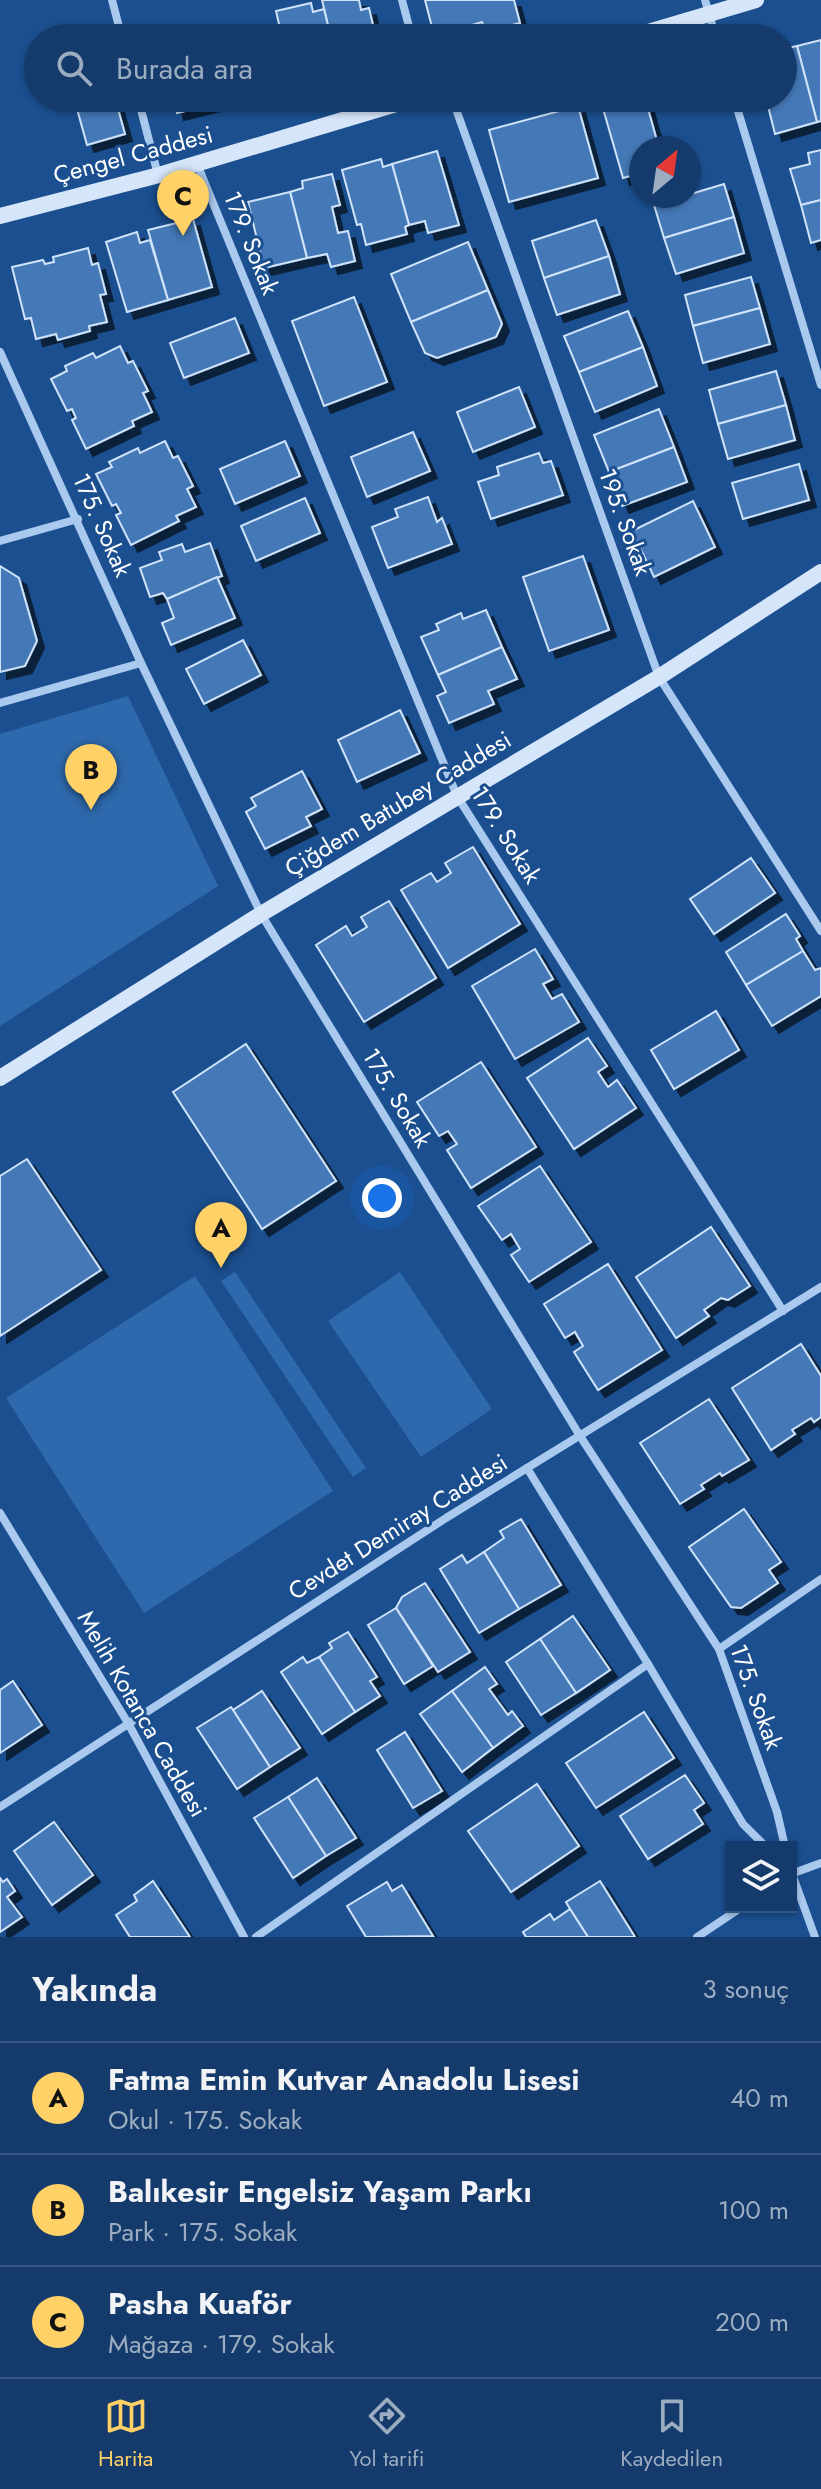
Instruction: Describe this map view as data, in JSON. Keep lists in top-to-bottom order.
{
  "streets": {
    "main road": ["Çengel Caddesi", "Çiğdem Batubey Caddesi"],
    "street": [
      "179. Sokak",
      "195. Sokak",
      "175. Sokak",
      "Cevdet Demiray Caddesi",
      "Melih Kotanca Caddesi"
    ]
  },
  "crossings": [
    ["Çengel Caddesi", "179. Sokak"],
    ["179. Sokak", "Çiğdem Batubey Caddesi"],
    ["179. Sokak", "Cevdet Demiray Caddesi"],
    ["195. Sokak", "Çiğdem Batubey Caddesi"],
    ["175. Sokak", "Çiğdem Batubey Caddesi"],
    ["175. Sokak", "Cevdet Demiray Caddesi"],
    ["Cevdet Demiray Caddesi", "Melih Kotanca Caddesi"]
  ],
  "north": "top right",
  "page": {
    "search": "Burada ara",
    "pins": ["C", "B", "A"],
    "heading": ["Yakında", "3 sonuç"],
    "list": [
      {
        "mark": "A",
        "name": "Fatma Emin Kutvar Anadolu Lisesi",
        "note": "Okul · 175. Sokak",
        "value": "40 m"
      },
      {
        "mark": "B",
        "name": "Balıkesir Engelsiz Yaşam Parkı",
        "note": "Park · 175. Sokak",
        "value": "100 m"
      },
      {
        "mark": "C",
        "name": "Pasha Kuaför",
        "note": "Mağaza · 179. Sokak",
        "value": "200 m"
      }
    ],
    "nav": ["Harita", "Yol tarifi", "Kaydedilen"]
  }
}
